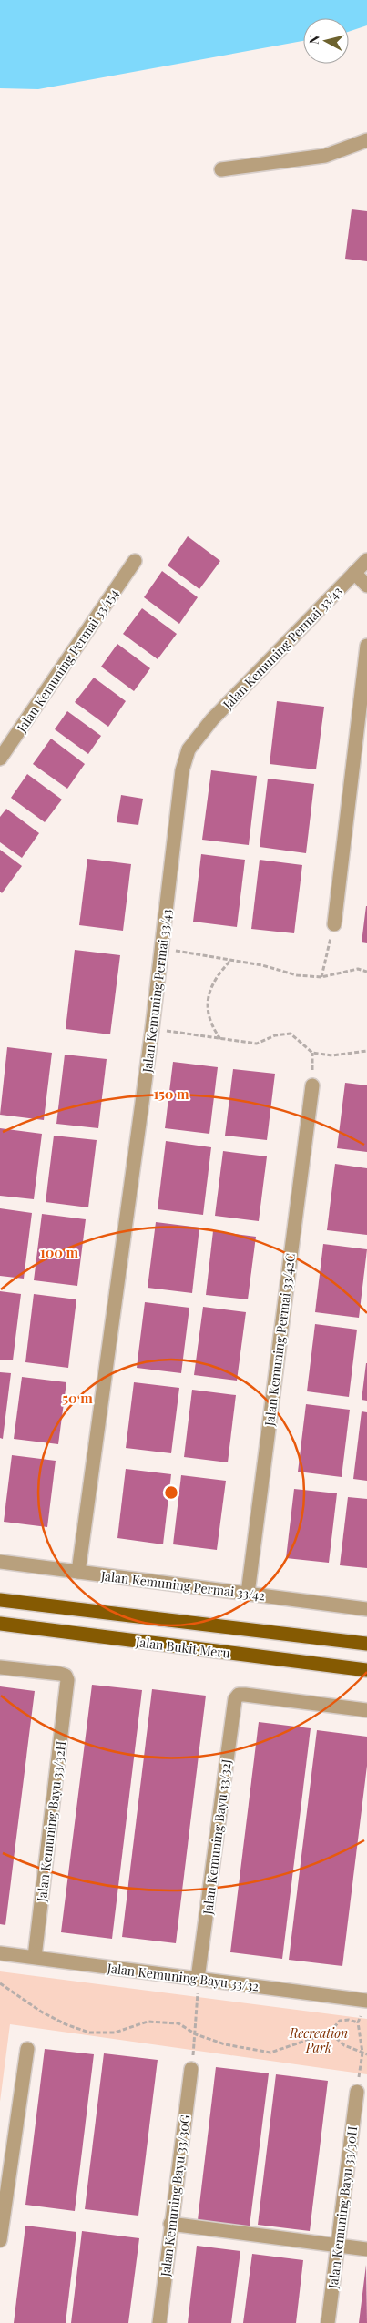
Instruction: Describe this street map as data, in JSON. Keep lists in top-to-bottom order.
{
  "streets": {
    "main road": ["Jalan Bukit Meru"],
    "street": [
      "Jalan Kemuning Permai 33/43",
      "Jalan Kemuning Permai 33/154",
      "Jalan Kemuning Permai 33/42C",
      "Jalan Kemuning Permai 33/42",
      "Jalan Kemuning Bayu 33/32H",
      "Jalan Kemuning Bayu 33/32J",
      "Jalan Kemuning Bayu 33/32",
      "Jalan Kemuning Bayu 33/30G",
      "Jalan Kemuning Bayu 33/30H"
    ]
  },
  "crossings": [
    ["Jalan Kemuning Permai 33/43", "Jalan Kemuning Permai 33/42"],
    ["Jalan Kemuning Permai 33/42C", "Jalan Kemuning Permai 33/42"],
    ["Jalan Kemuning Bayu 33/32H", "Jalan Kemuning Bayu 33/32"],
    ["Jalan Kemuning Bayu 33/32J", "Jalan Kemuning Bayu 33/32"]
  ],
  "parks": ["Recreation Park"],
  "north": "left",
  "rings": ["150 m", "100 m", "50 m"]
}
